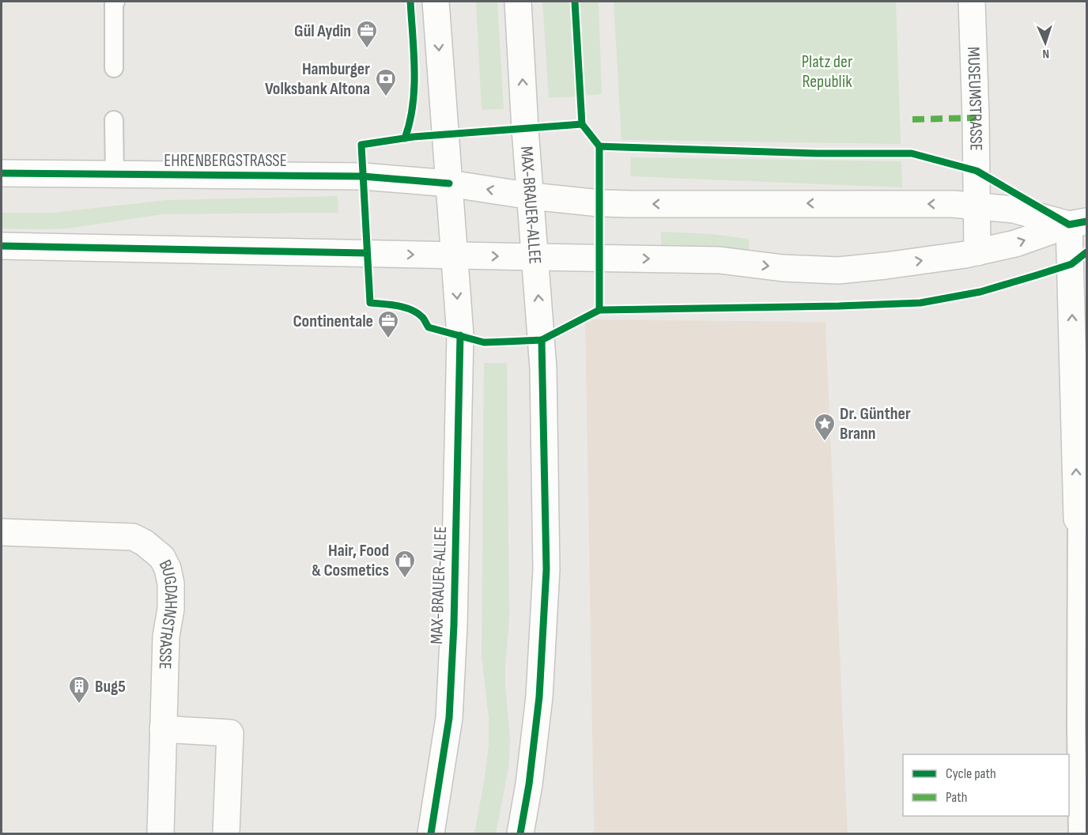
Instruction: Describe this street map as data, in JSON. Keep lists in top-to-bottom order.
{
  "streets": {
    "street": [
      "MUSEUMSTRASSE",
      "EHRENBERGSTRASSE",
      "MAX-BRAUER-ALLEE",
      "BUGDAHNSTRASSE"
    ]
  },
  "crossings": [
    ["EHRENBERGSTRASSE", "MAX-BRAUER-ALLEE"]
  ],
  "parks": ["Platz der Republik"],
  "places": {
    "office": ["Gül Aydin", "Continentale"],
    "bank": ["Hamburger Volksbank Altona"],
    "place": ["Dr. Günther Brann"],
    "shop": ["Hair, Food & Cosmetics"],
    "building": ["Bug5"]
  },
  "legend": ["Cycle path", "Path"],
  "north": "bottom"
}
